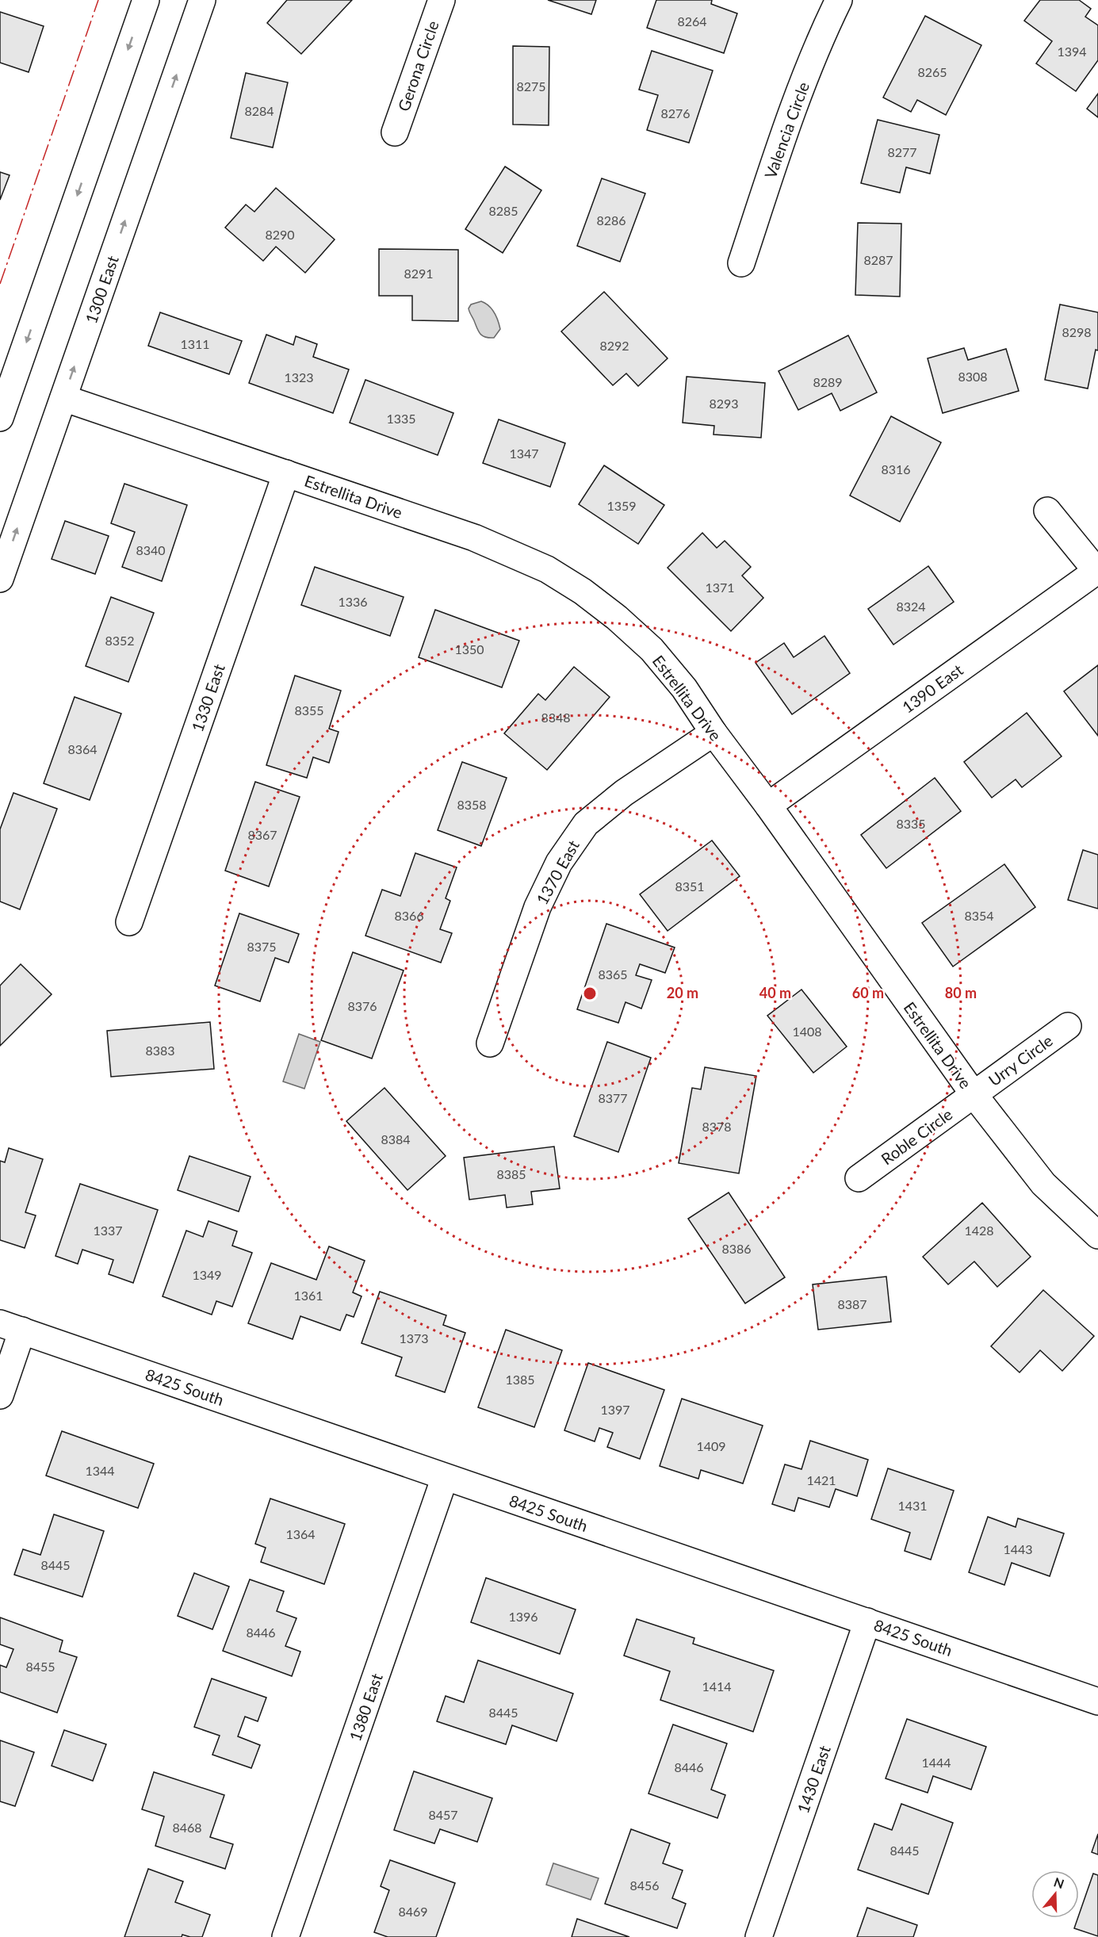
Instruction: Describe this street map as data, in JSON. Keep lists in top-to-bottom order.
{
  "streets": {
    "street": [
      "Gerona Circle",
      "Valencia Circle",
      "1300 East",
      "Estrellita Drive",
      "1390 East",
      "1330 East",
      "1370 East",
      "Urry Circle",
      "Roble Circle",
      "8425 South",
      "1380 East",
      "1430 East"
    ]
  },
  "crossings": [
    ["1300 East", "Estrellita Drive"],
    ["Estrellita Drive", "1390 East"],
    ["Estrellita Drive", "1330 East"],
    ["Estrellita Drive", "1370 East"],
    ["Estrellita Drive", "Urry Circle"],
    ["Estrellita Drive", "Roble Circle"],
    ["Urry Circle", "Roble Circle"],
    ["8425 South", "1380 East"],
    ["8425 South", "1430 East"]
  ],
  "house_numbers": [
    "8264",
    "1394",
    "8265",
    "8275",
    "8284",
    "8276",
    "8277",
    "8285",
    "8286",
    "8290",
    "8287",
    "8291",
    "8298",
    "1311",
    "8292",
    "8308",
    "1323",
    "8289",
    "8293",
    "1335",
    "1347",
    "8316",
    "1359",
    "8340",
    "1371",
    "1336",
    "8324",
    "8352",
    "1350",
    "8355",
    "8348",
    "8364",
    "8358",
    "8335",
    "8367",
    "8351",
    "8366",
    "8354",
    "8375",
    "8365",
    "8376",
    "1408",
    "8383",
    "8377",
    "8378",
    "8384",
    "8385",
    "1337",
    "1428",
    "8386",
    "1349",
    "1361",
    "8387",
    "1373",
    "1385",
    "1397",
    "1409",
    "1344",
    "1421",
    "1431",
    "1364",
    "1443",
    "8445",
    "1396",
    "8446",
    "8455",
    "1414",
    "8445",
    "1444",
    "8446",
    "8457",
    "8468",
    "8445",
    "8456",
    "8469"
  ],
  "north": "top",
  "rings": [
    "20 m",
    "40 m",
    "60 m",
    "80 m"
  ]
}
